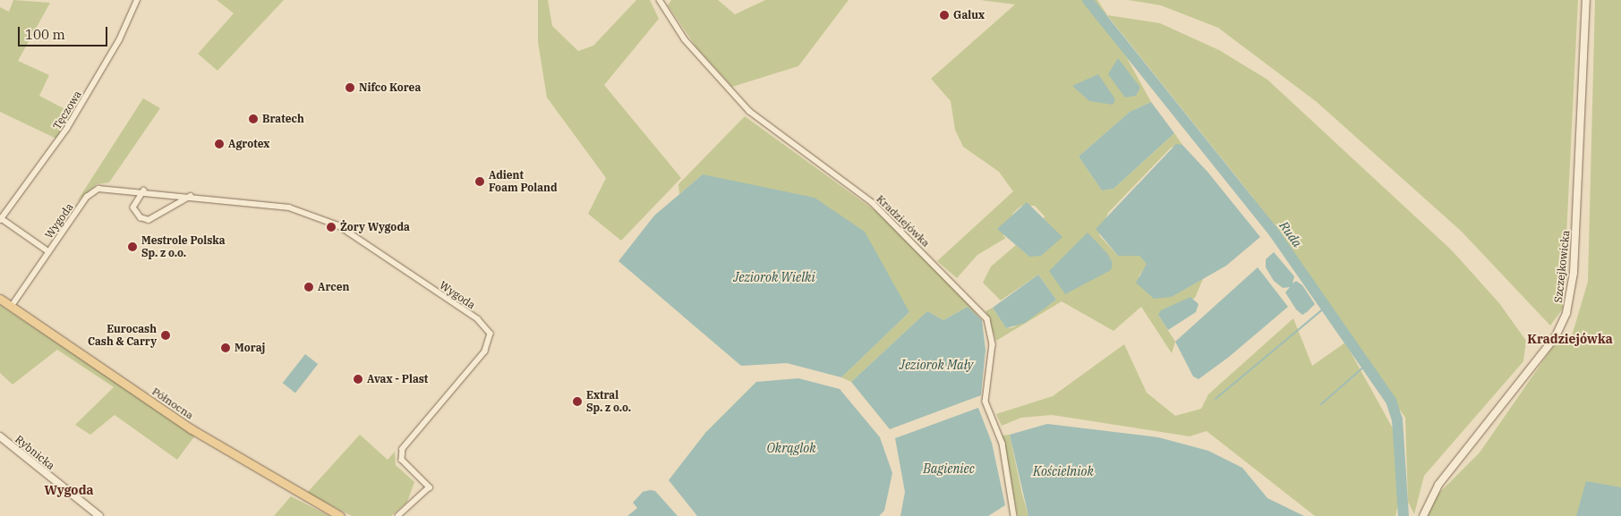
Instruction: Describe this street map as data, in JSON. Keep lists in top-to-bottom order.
{
  "streets": {
    "main road": ["Szczejkowicka", "Północna", "Rybnicka"],
    "street": ["Tęczowa", "Wygoda", "Kradziejówka"]
  },
  "crossings": [
    ["Wygoda", "Północna"]
  ],
  "districts": ["Kradziejówka", "Wygoda"],
  "water": [
    "Ruda",
    "Jeziorok Wielki",
    "Jeziorok Mały",
    "Okrąglok",
    "Bagieniec",
    "Kościelniok"
  ],
  "places": [
    "Galux",
    "Nifco Korea",
    "Bratech",
    "Agrotex",
    "Adient Foam Poland",
    "Żory Wygoda",
    "Mestrole Polska Sp. z o.o.",
    "Arcen",
    "Eurocash Cash & Carry",
    "Moraj",
    "Avax - Plast",
    "Extral Sp. z o.o."
  ],
  "scale_bar": "100 m"
}
